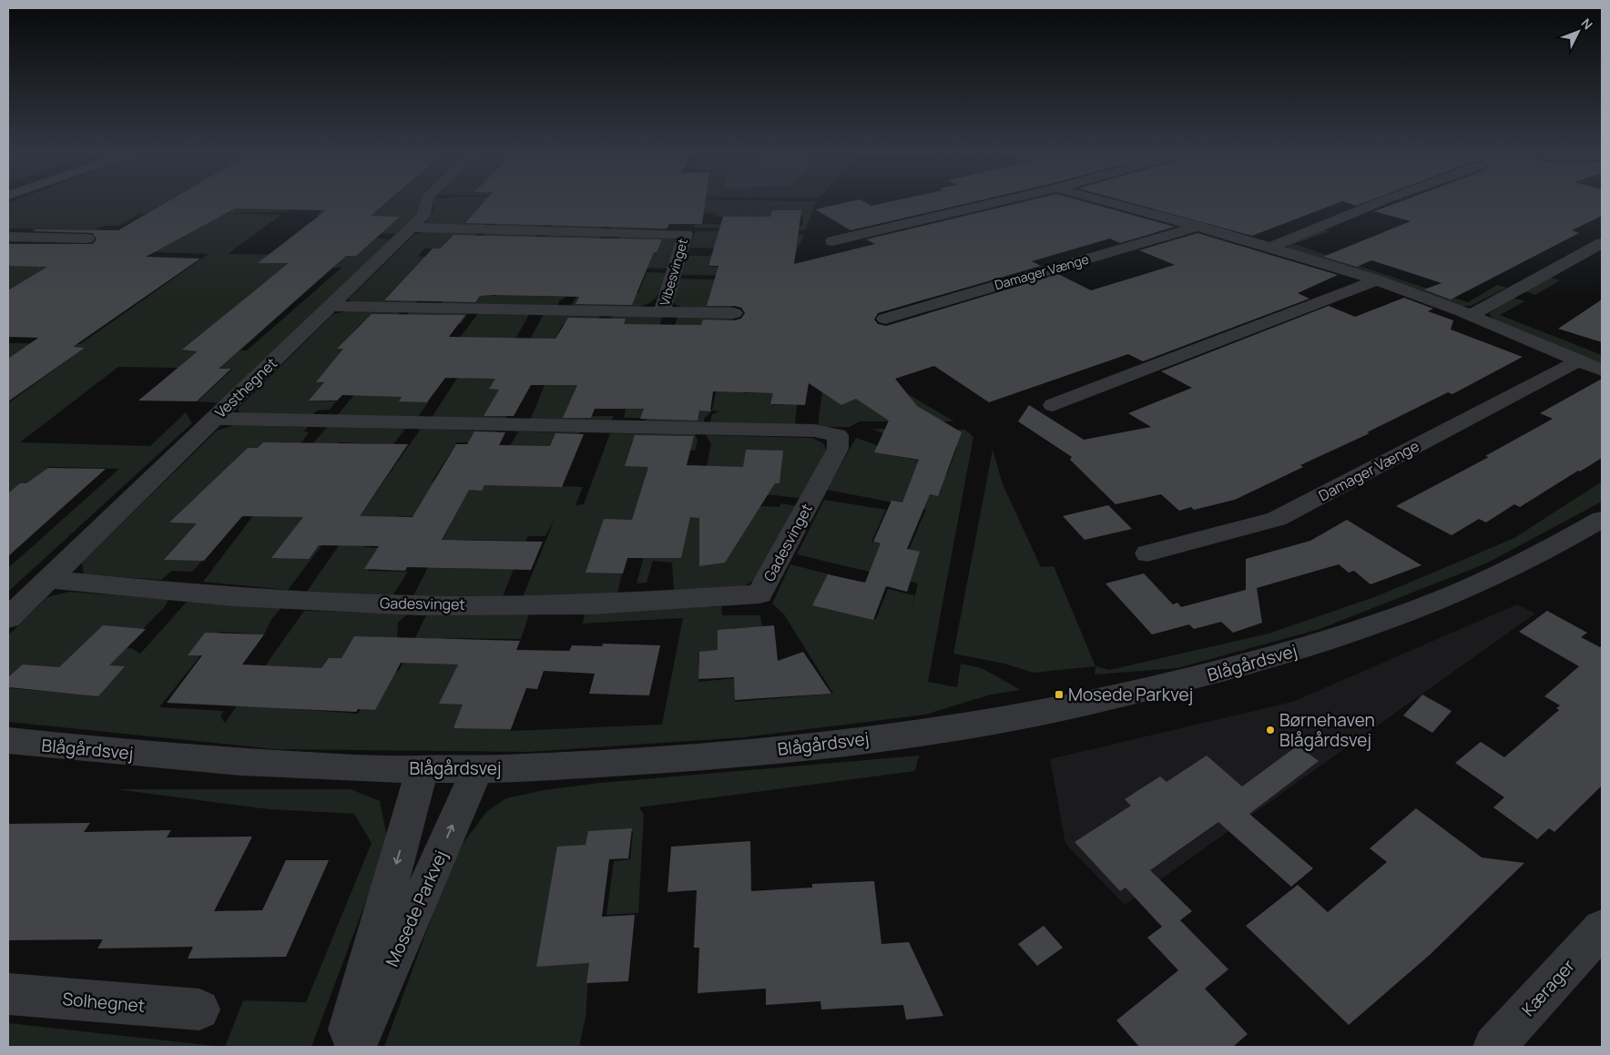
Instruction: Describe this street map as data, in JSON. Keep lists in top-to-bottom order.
{
  "streets": {
    "street": [
      "Vibesvinget",
      "Damager Vænge",
      "Vesthegnet",
      "Gadesvinget",
      "Blågårdsvej",
      "Mosede Parkvej",
      "Kærager",
      "Solhegnet"
    ]
  },
  "crossings": [
    ["Vibesvinget", "Vesthegnet"],
    ["Vesthegnet", "Gadesvinget"],
    ["Blågårdsvej", "Mosede Parkvej"]
  ],
  "places": {
    "transit": ["Mosede Parkvej"],
    "other": ["Børnehaven Blågårdsvej"]
  },
  "north": "top right"
}
